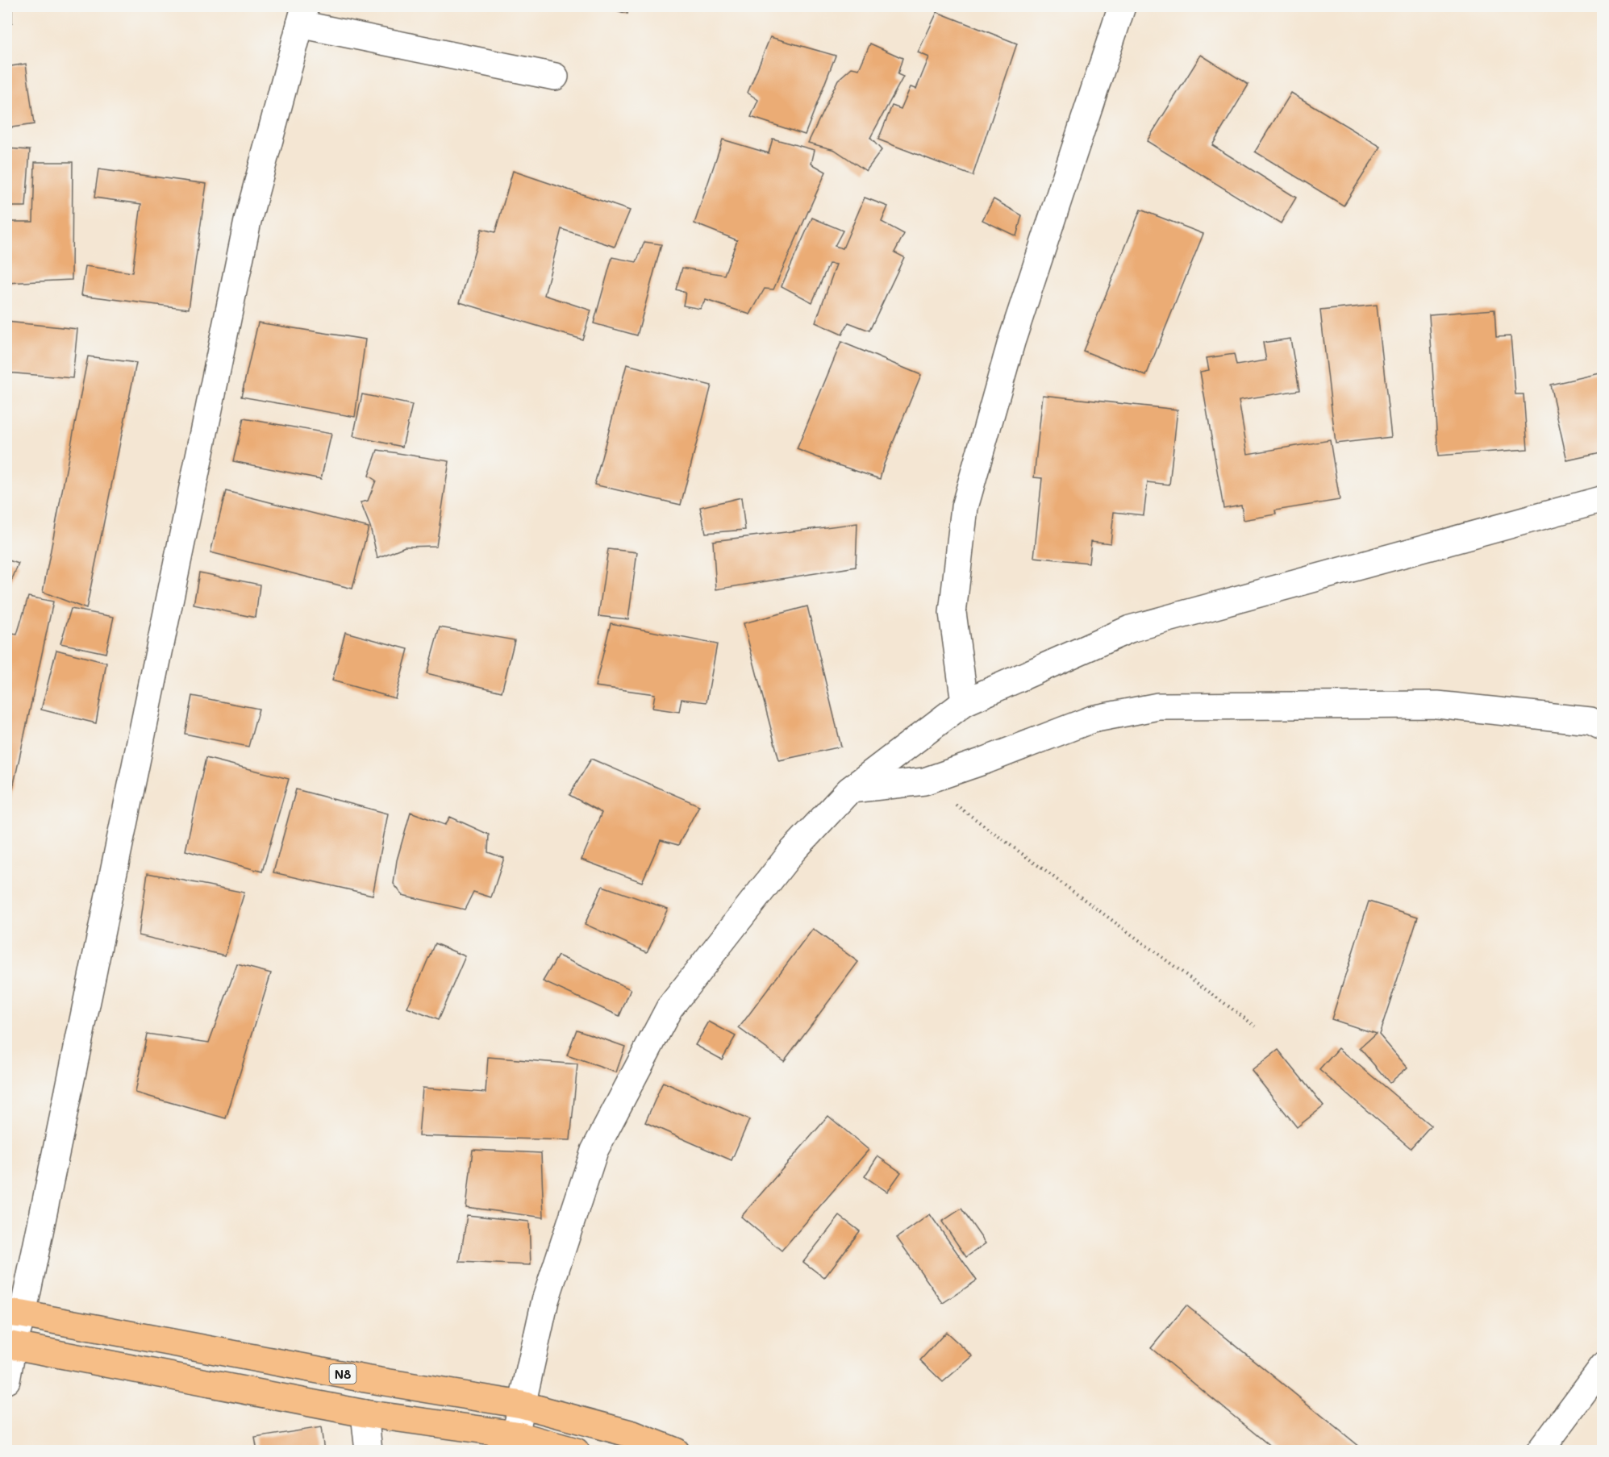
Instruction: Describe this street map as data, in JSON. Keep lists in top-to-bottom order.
{
  "streets": {
    "highway": ["N8"]
  }
}
